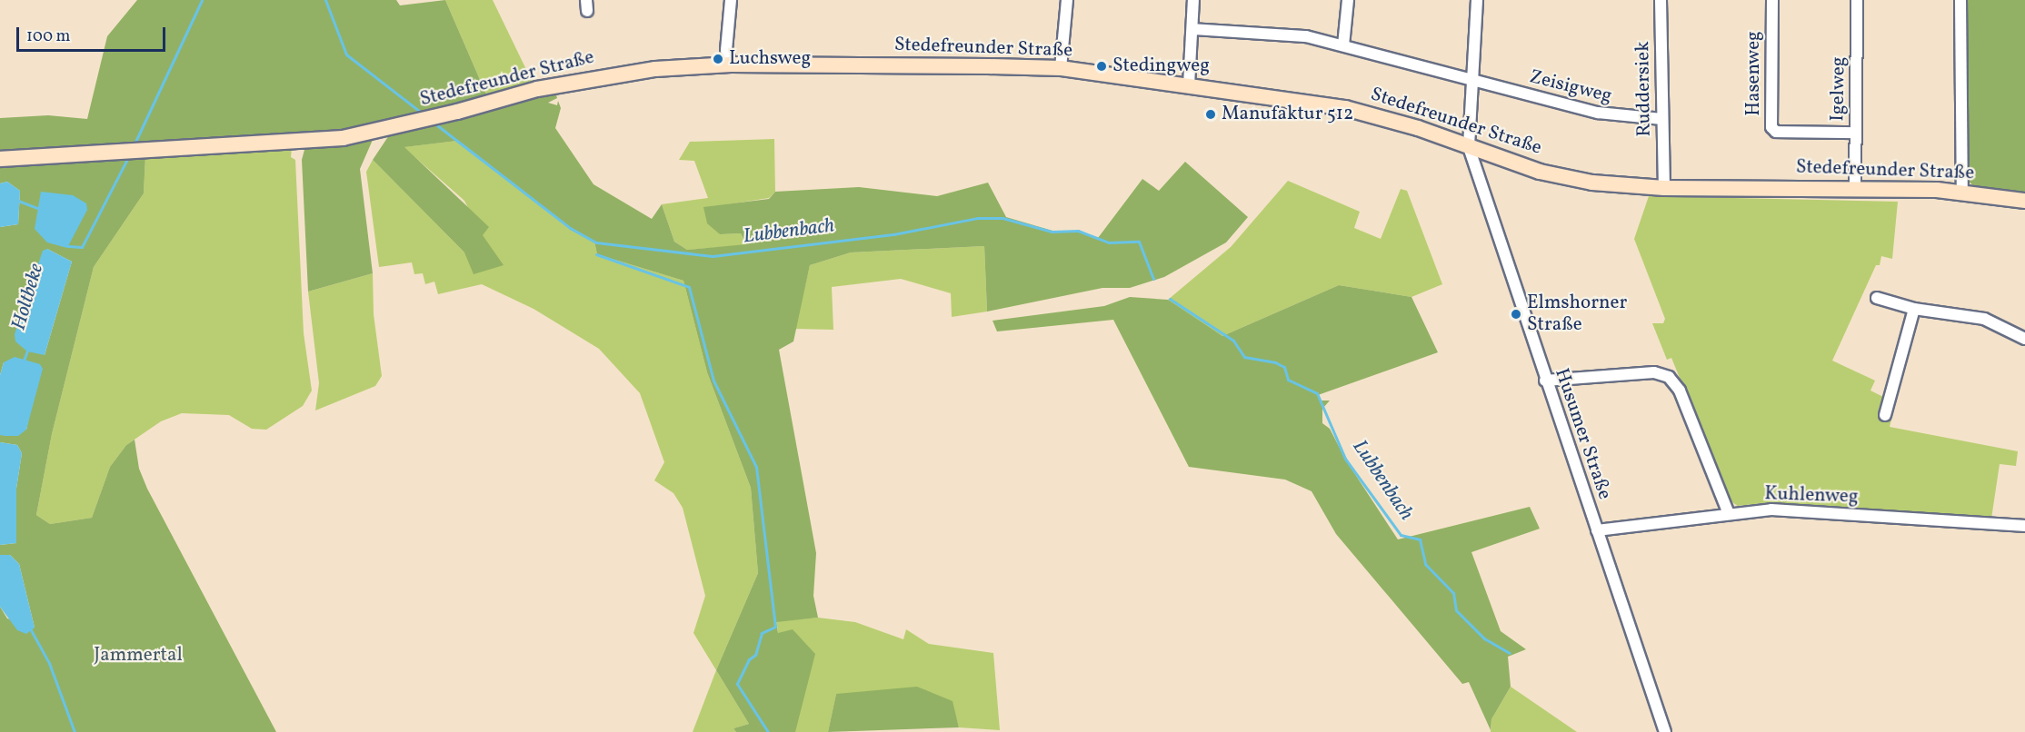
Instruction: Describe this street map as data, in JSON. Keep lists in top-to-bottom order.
{
  "streets": {
    "street": [
      "Stedefreunder Straße",
      "Hasenweg",
      "Zeisigweg",
      "Ruddersiek",
      "Igelweg",
      "Husumer Straße",
      "Kuhlenweg"
    ]
  },
  "crossings": [
    ["Stedefreunder Straße", "Ruddersiek"],
    ["Stedefreunder Straße", "Igelweg"],
    ["Stedefreunder Straße", "Husumer Straße"],
    ["Hasenweg", "Igelweg"],
    ["Zeisigweg", "Ruddersiek"],
    ["Husumer Straße", "Kuhlenweg"]
  ],
  "water": ["Lubbenbach", "Holtbeke"],
  "parks": ["Jammertal"],
  "places": [
    "Luchsweg",
    "Stedingweg",
    "Manufaktur 512",
    "Elmshorner Straße"
  ],
  "scale_bar": "100 m"
}
